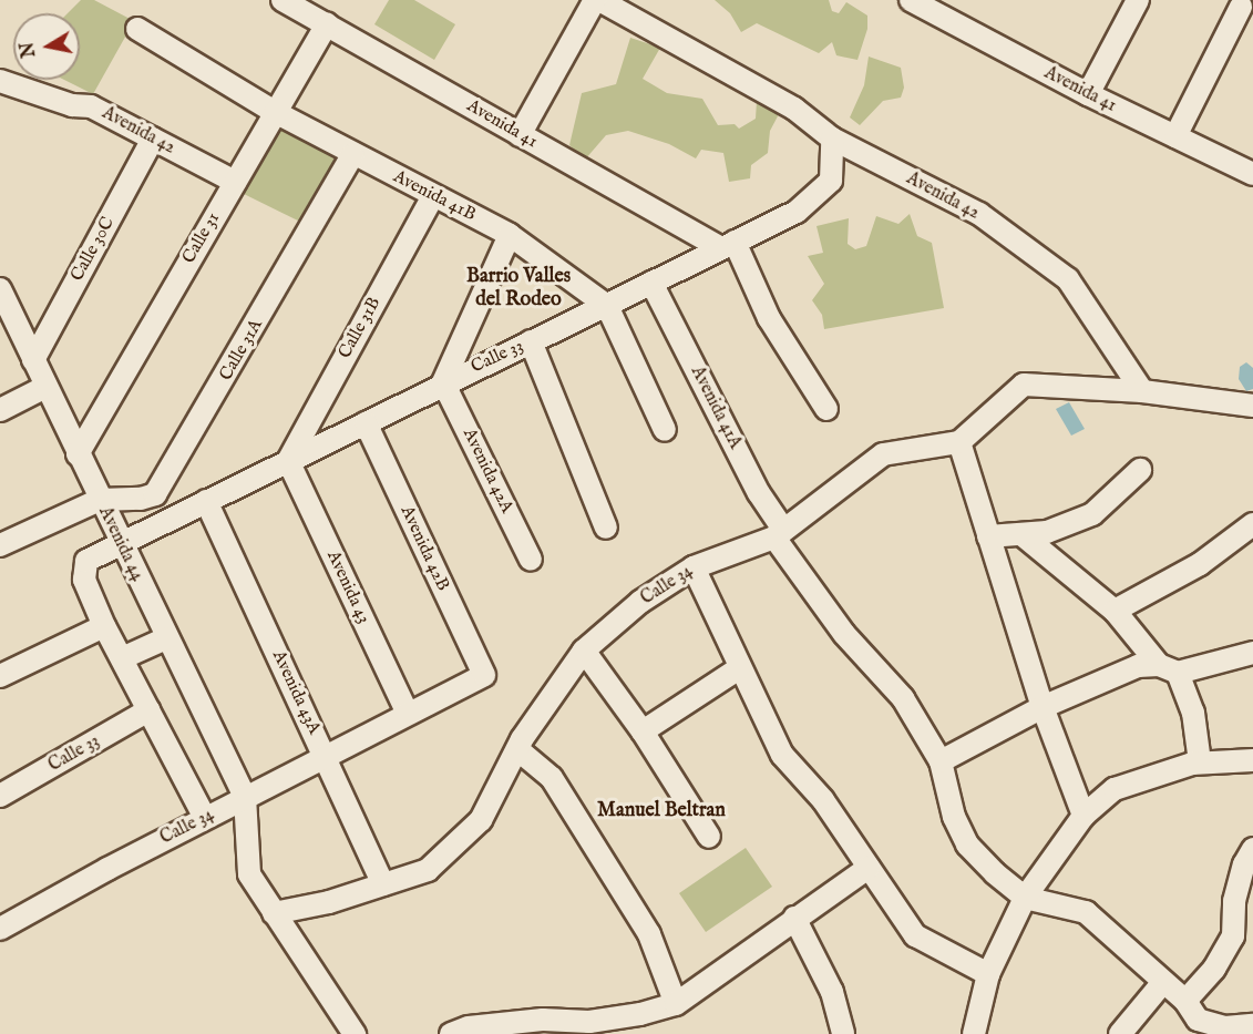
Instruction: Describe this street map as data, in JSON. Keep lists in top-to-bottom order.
{
  "streets": {
    "street": [
      "Avenida 41",
      "Avenida 42",
      "Avenida 41B",
      "Calle 31",
      "Calle 30C",
      "Calle 31B",
      "Calle 31A",
      "Calle 33",
      "Avenida 41A",
      "Avenida 42A",
      "Avenida 44",
      "Avenida 42B",
      "Calle 34",
      "Avenida 43",
      "Avenida 43A"
    ]
  },
  "crossings": [
    ["Avenida 41", "Calle 31"],
    ["Avenida 41", "Calle 33"],
    ["Avenida 42", "Calle 31"],
    ["Avenida 42", "Calle 30C"],
    ["Avenida 42", "Calle 33"],
    ["Avenida 41B", "Calle 31"],
    ["Avenida 41B", "Calle 31B"],
    ["Avenida 41B", "Calle 31A"],
    ["Avenida 41B", "Calle 33"],
    ["Calle 31", "Avenida 44"],
    ["Calle 30C", "Avenida 44"],
    ["Calle 31B", "Calle 33"],
    ["Calle 31B", "Avenida 43"],
    ["Calle 31A", "Avenida 44"],
    ["Calle 33", "Avenida 41A"],
    ["Calle 33", "Avenida 42A"],
    ["Calle 33", "Avenida 44"],
    ["Calle 33", "Avenida 42B"],
    ["Calle 33", "Calle 34"],
    ["Calle 33", "Avenida 43"],
    ["Calle 33", "Avenida 43A"],
    ["Avenida 41A", "Calle 34"],
    ["Avenida 44", "Calle 34"],
    ["Avenida 42B", "Calle 34"],
    ["Calle 34", "Avenida 43"],
    ["Calle 34", "Avenida 43A"]
  ],
  "districts": ["Barrio Valles del Rodeo", "Manuel Beltran"],
  "north": "left"
}
